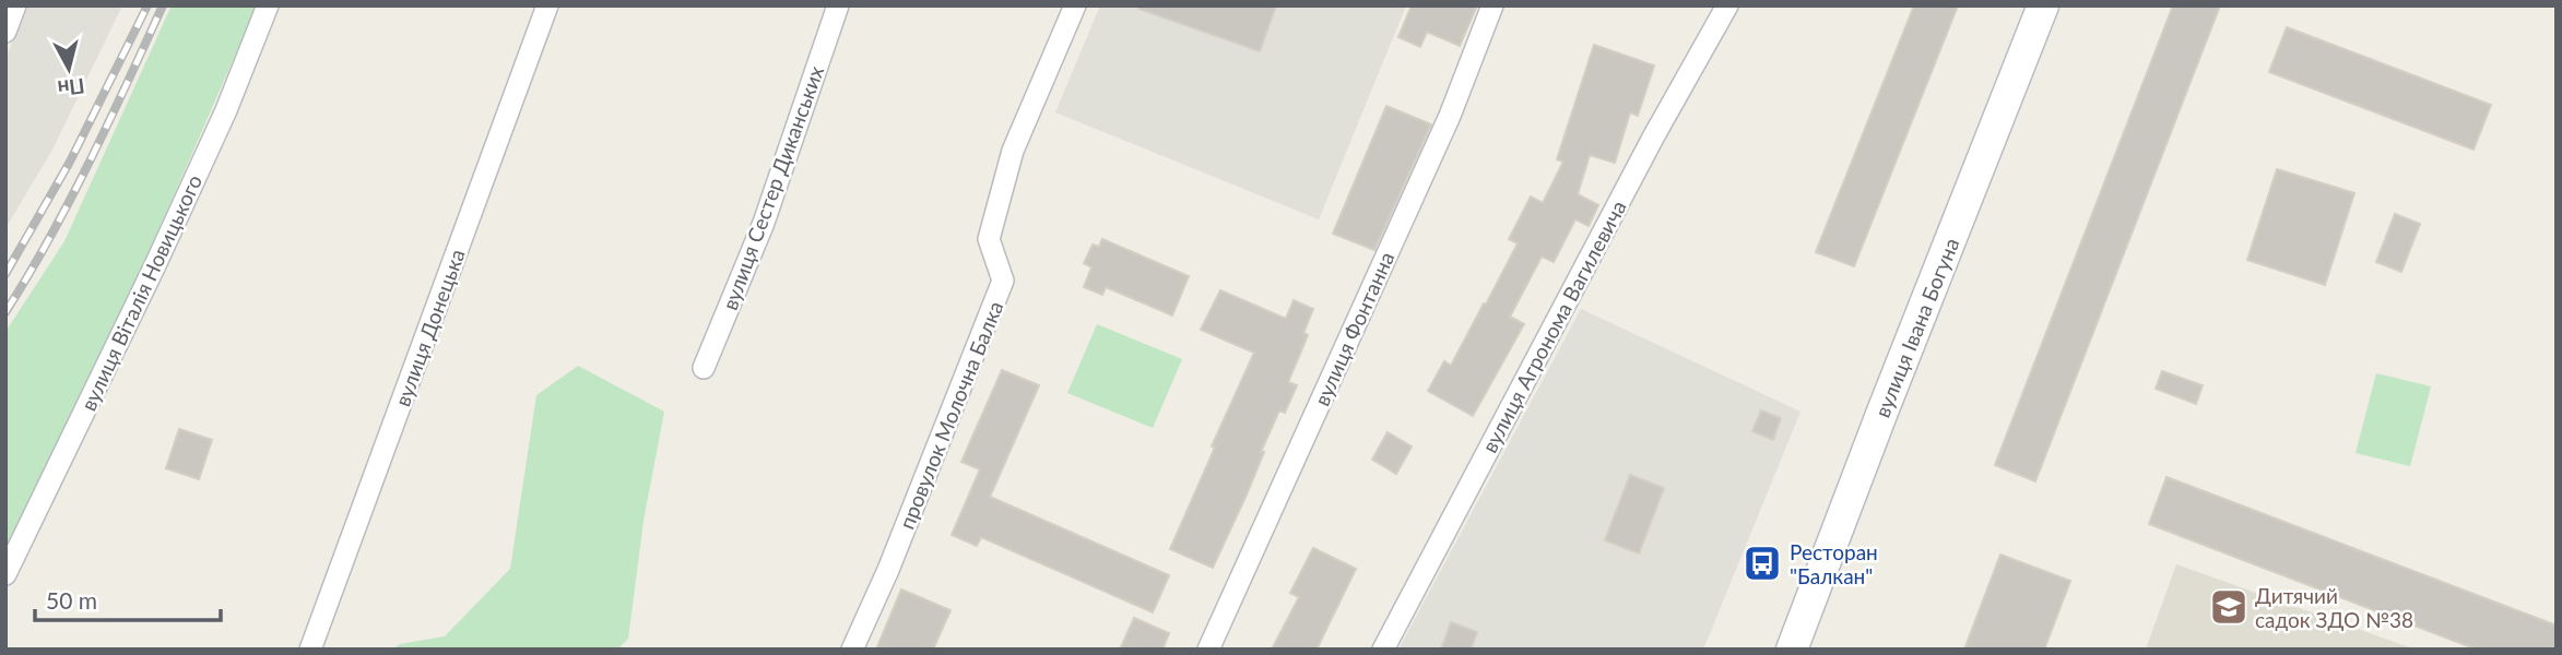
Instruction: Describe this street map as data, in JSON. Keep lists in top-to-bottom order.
{
  "streets": {
    "street": [
      "вулиця Сестер Диканських",
      "вулиця Віталія Новицького",
      "вулиця Агронома Вагилевича",
      "вулиця Донецька",
      "вулиця Івана Богуна",
      "вулиця Фонтанна",
      "провулок Молочна Балка"
    ]
  },
  "places": {
    "bus stop": ["Ресторан \"Балкан\""],
    "school or university": ["Дитячий садок ЗДО №38"]
  },
  "scale_bar": "50 m",
  "north": "bottom"
}
